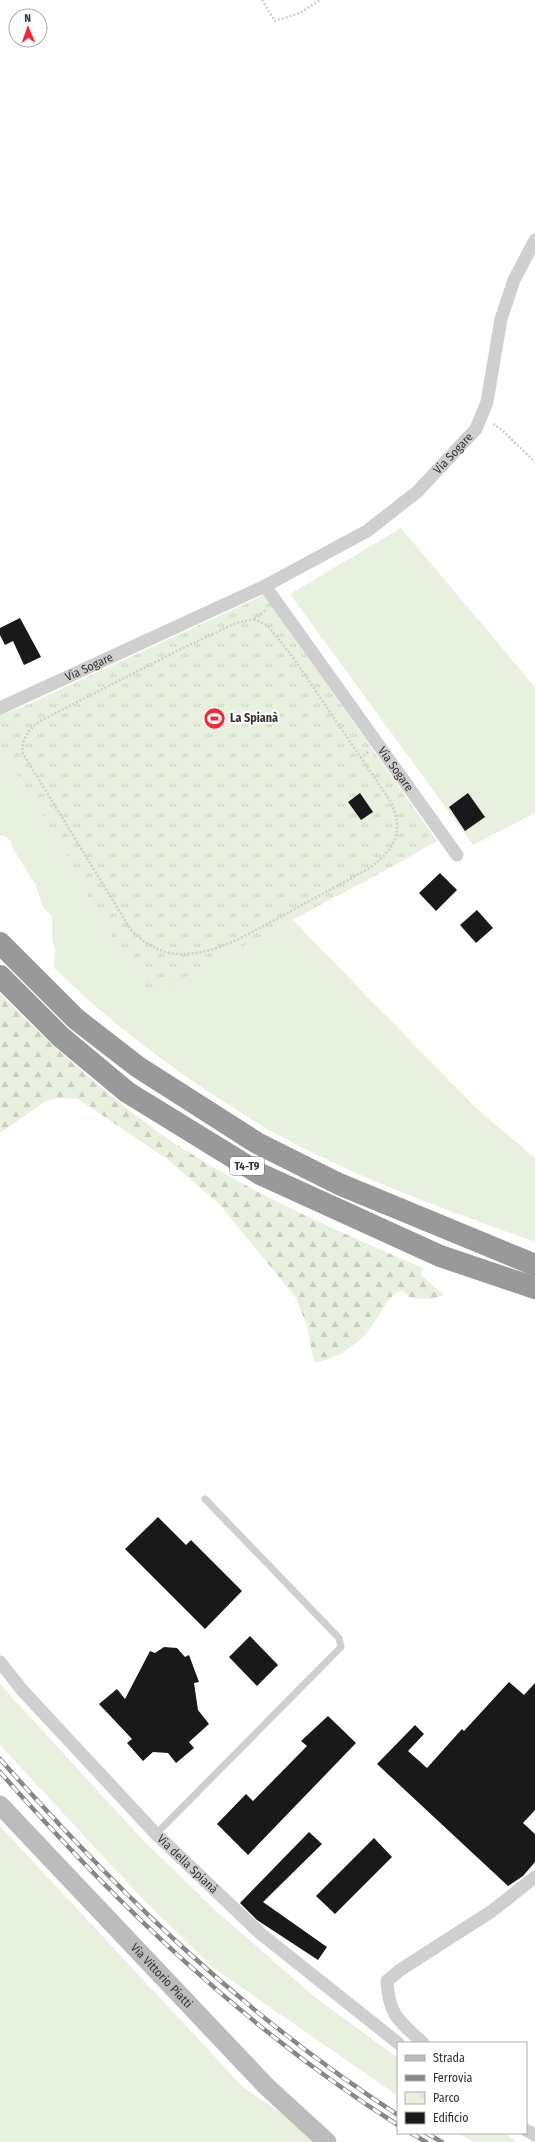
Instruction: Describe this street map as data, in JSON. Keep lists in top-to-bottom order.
{
  "streets": {
    "highway": ["T4-T9"],
    "street": ["Via Sogare", "Via della Spianà", "Via Vittorio Piatti"]
  },
  "places": {
    "sports": ["La Spianà"]
  },
  "legend": [
    "Strada",
    "Ferrovia",
    "Parco",
    "Edificio"
  ],
  "north": "top"
}
